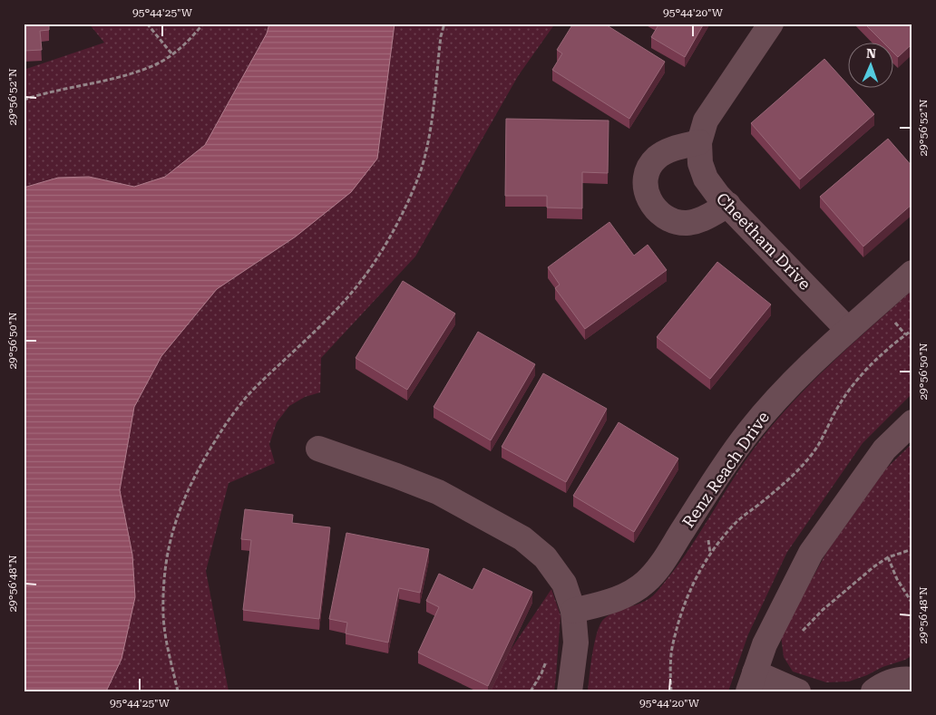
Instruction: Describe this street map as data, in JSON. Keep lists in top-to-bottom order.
{
  "streets": {
    "street": ["Cheetham Drive", "Renz Reach Drive"]
  },
  "crossings": [
    ["Cheetham Drive", "Renz Reach Drive"]
  ],
  "north": "top",
  "coordinates": [
    "95°44'25\"W",
    "95°44'20\"W",
    "29°56'52\"N",
    "29°56'50\"N",
    "29°56'48\"N"
  ]
}
